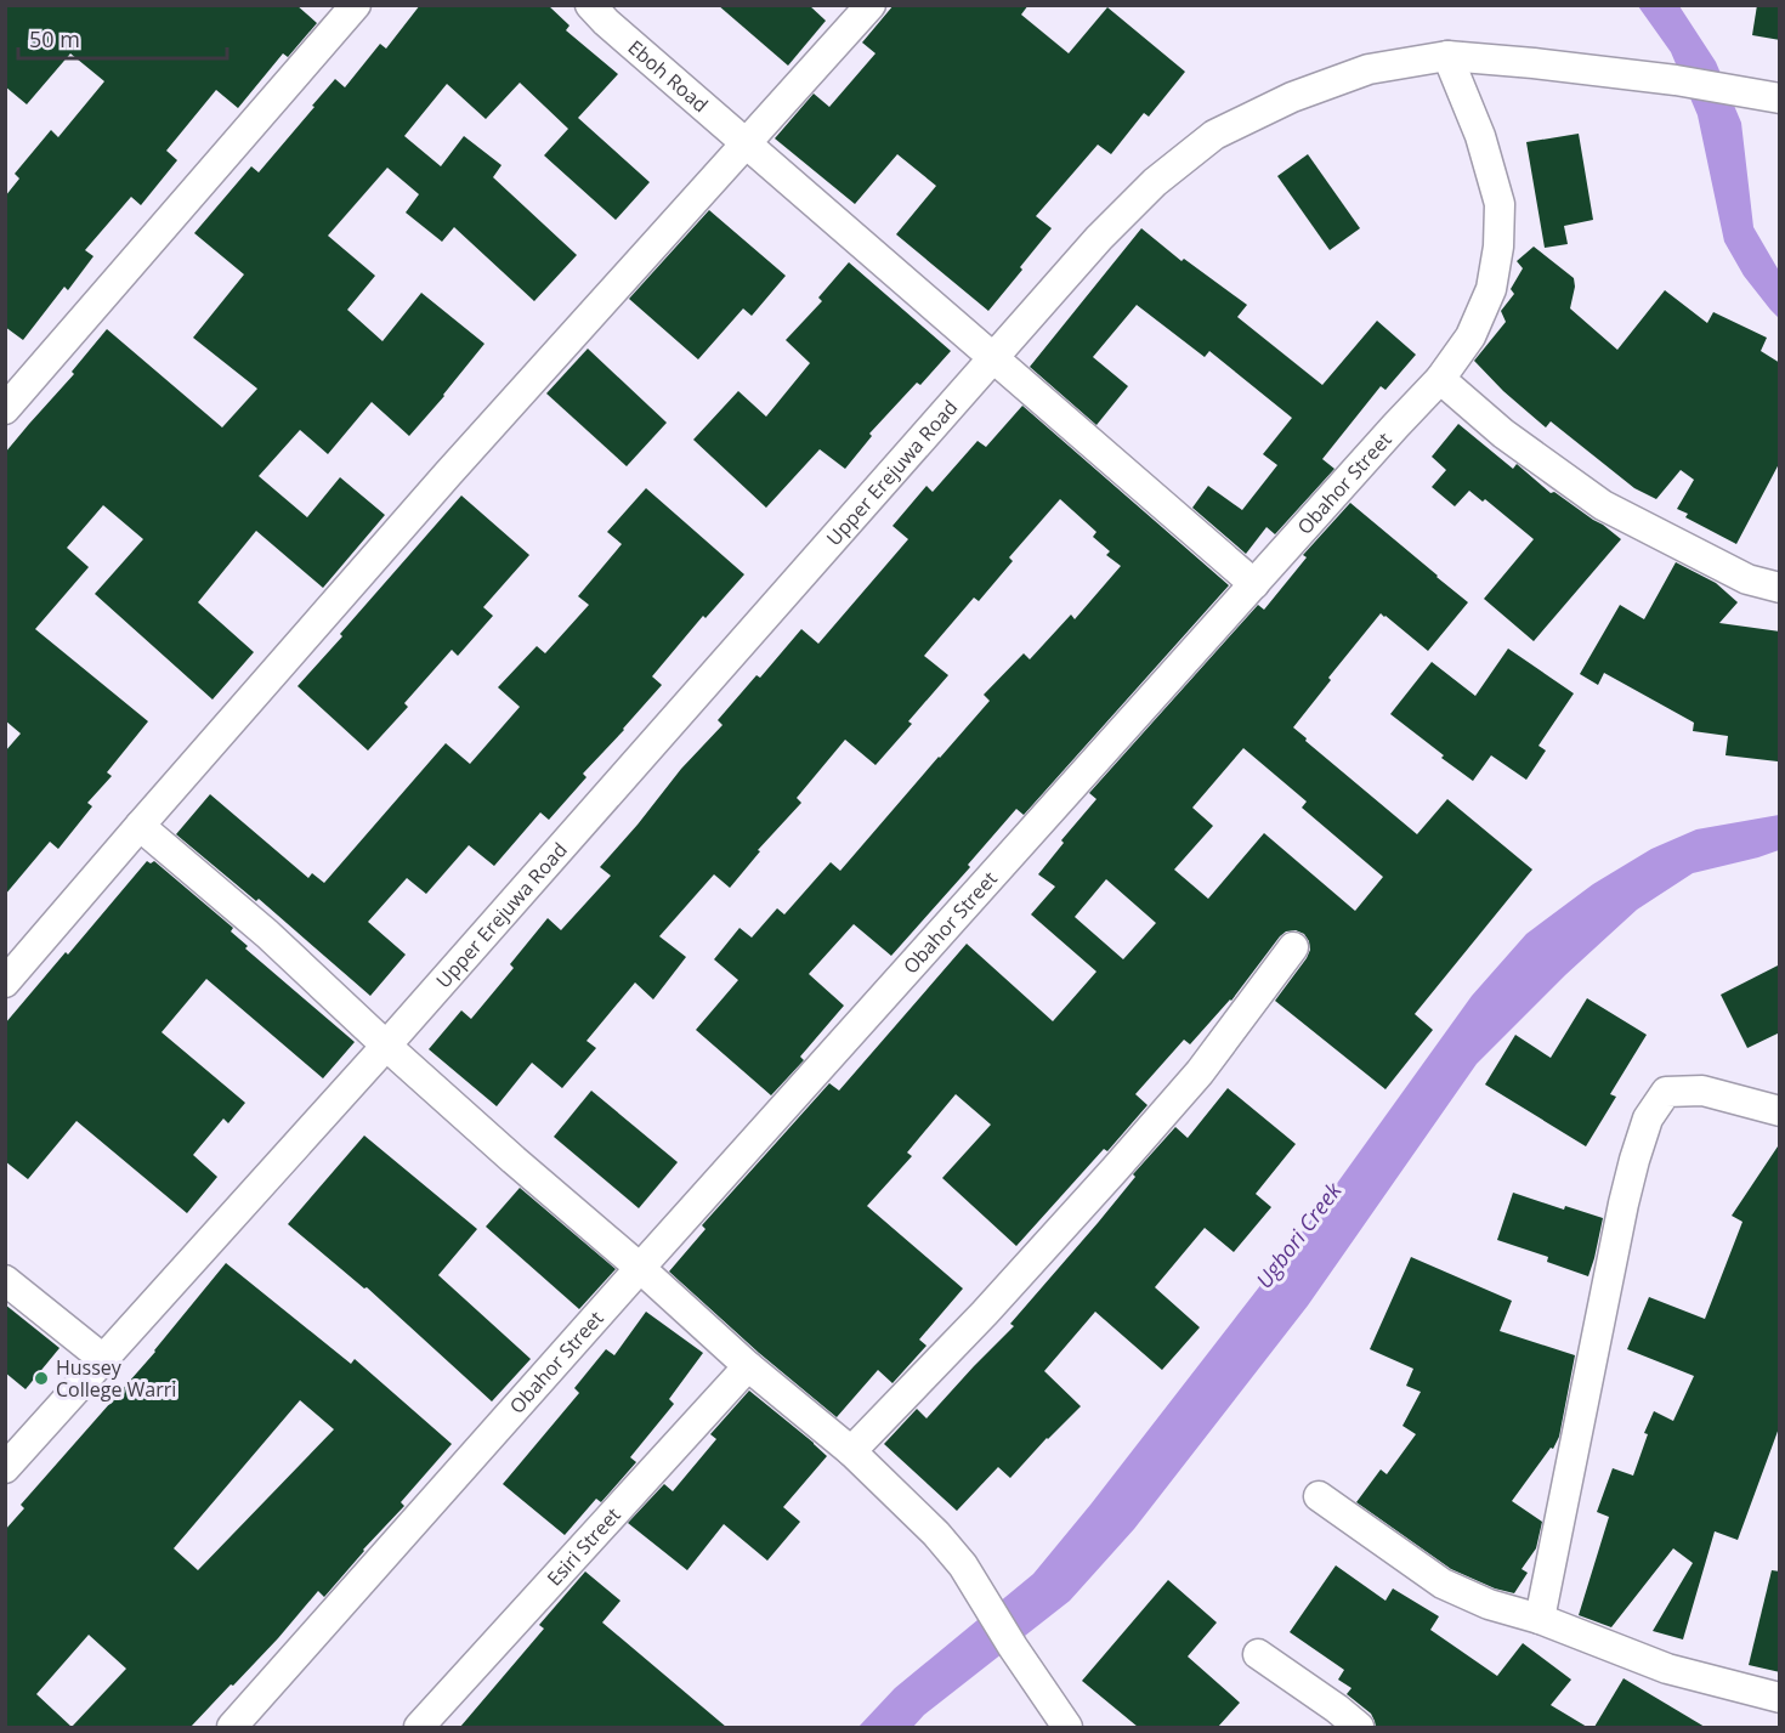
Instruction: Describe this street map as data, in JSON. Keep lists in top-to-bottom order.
{
  "streets": {
    "street": [
      "Eboh Road",
      "Upper Erejuwa Road",
      "Obahor Street",
      "Esiri Street"
    ]
  },
  "crossings": [
    ["Eboh Road", "Upper Erejuwa Road"],
    ["Eboh Road", "Obahor Street"],
    ["Upper Erejuwa Road", "Obahor Street"]
  ],
  "water": ["Ugbori Creek"],
  "places": ["Hussey College Warri"],
  "scale_bar": "50 m"
}
